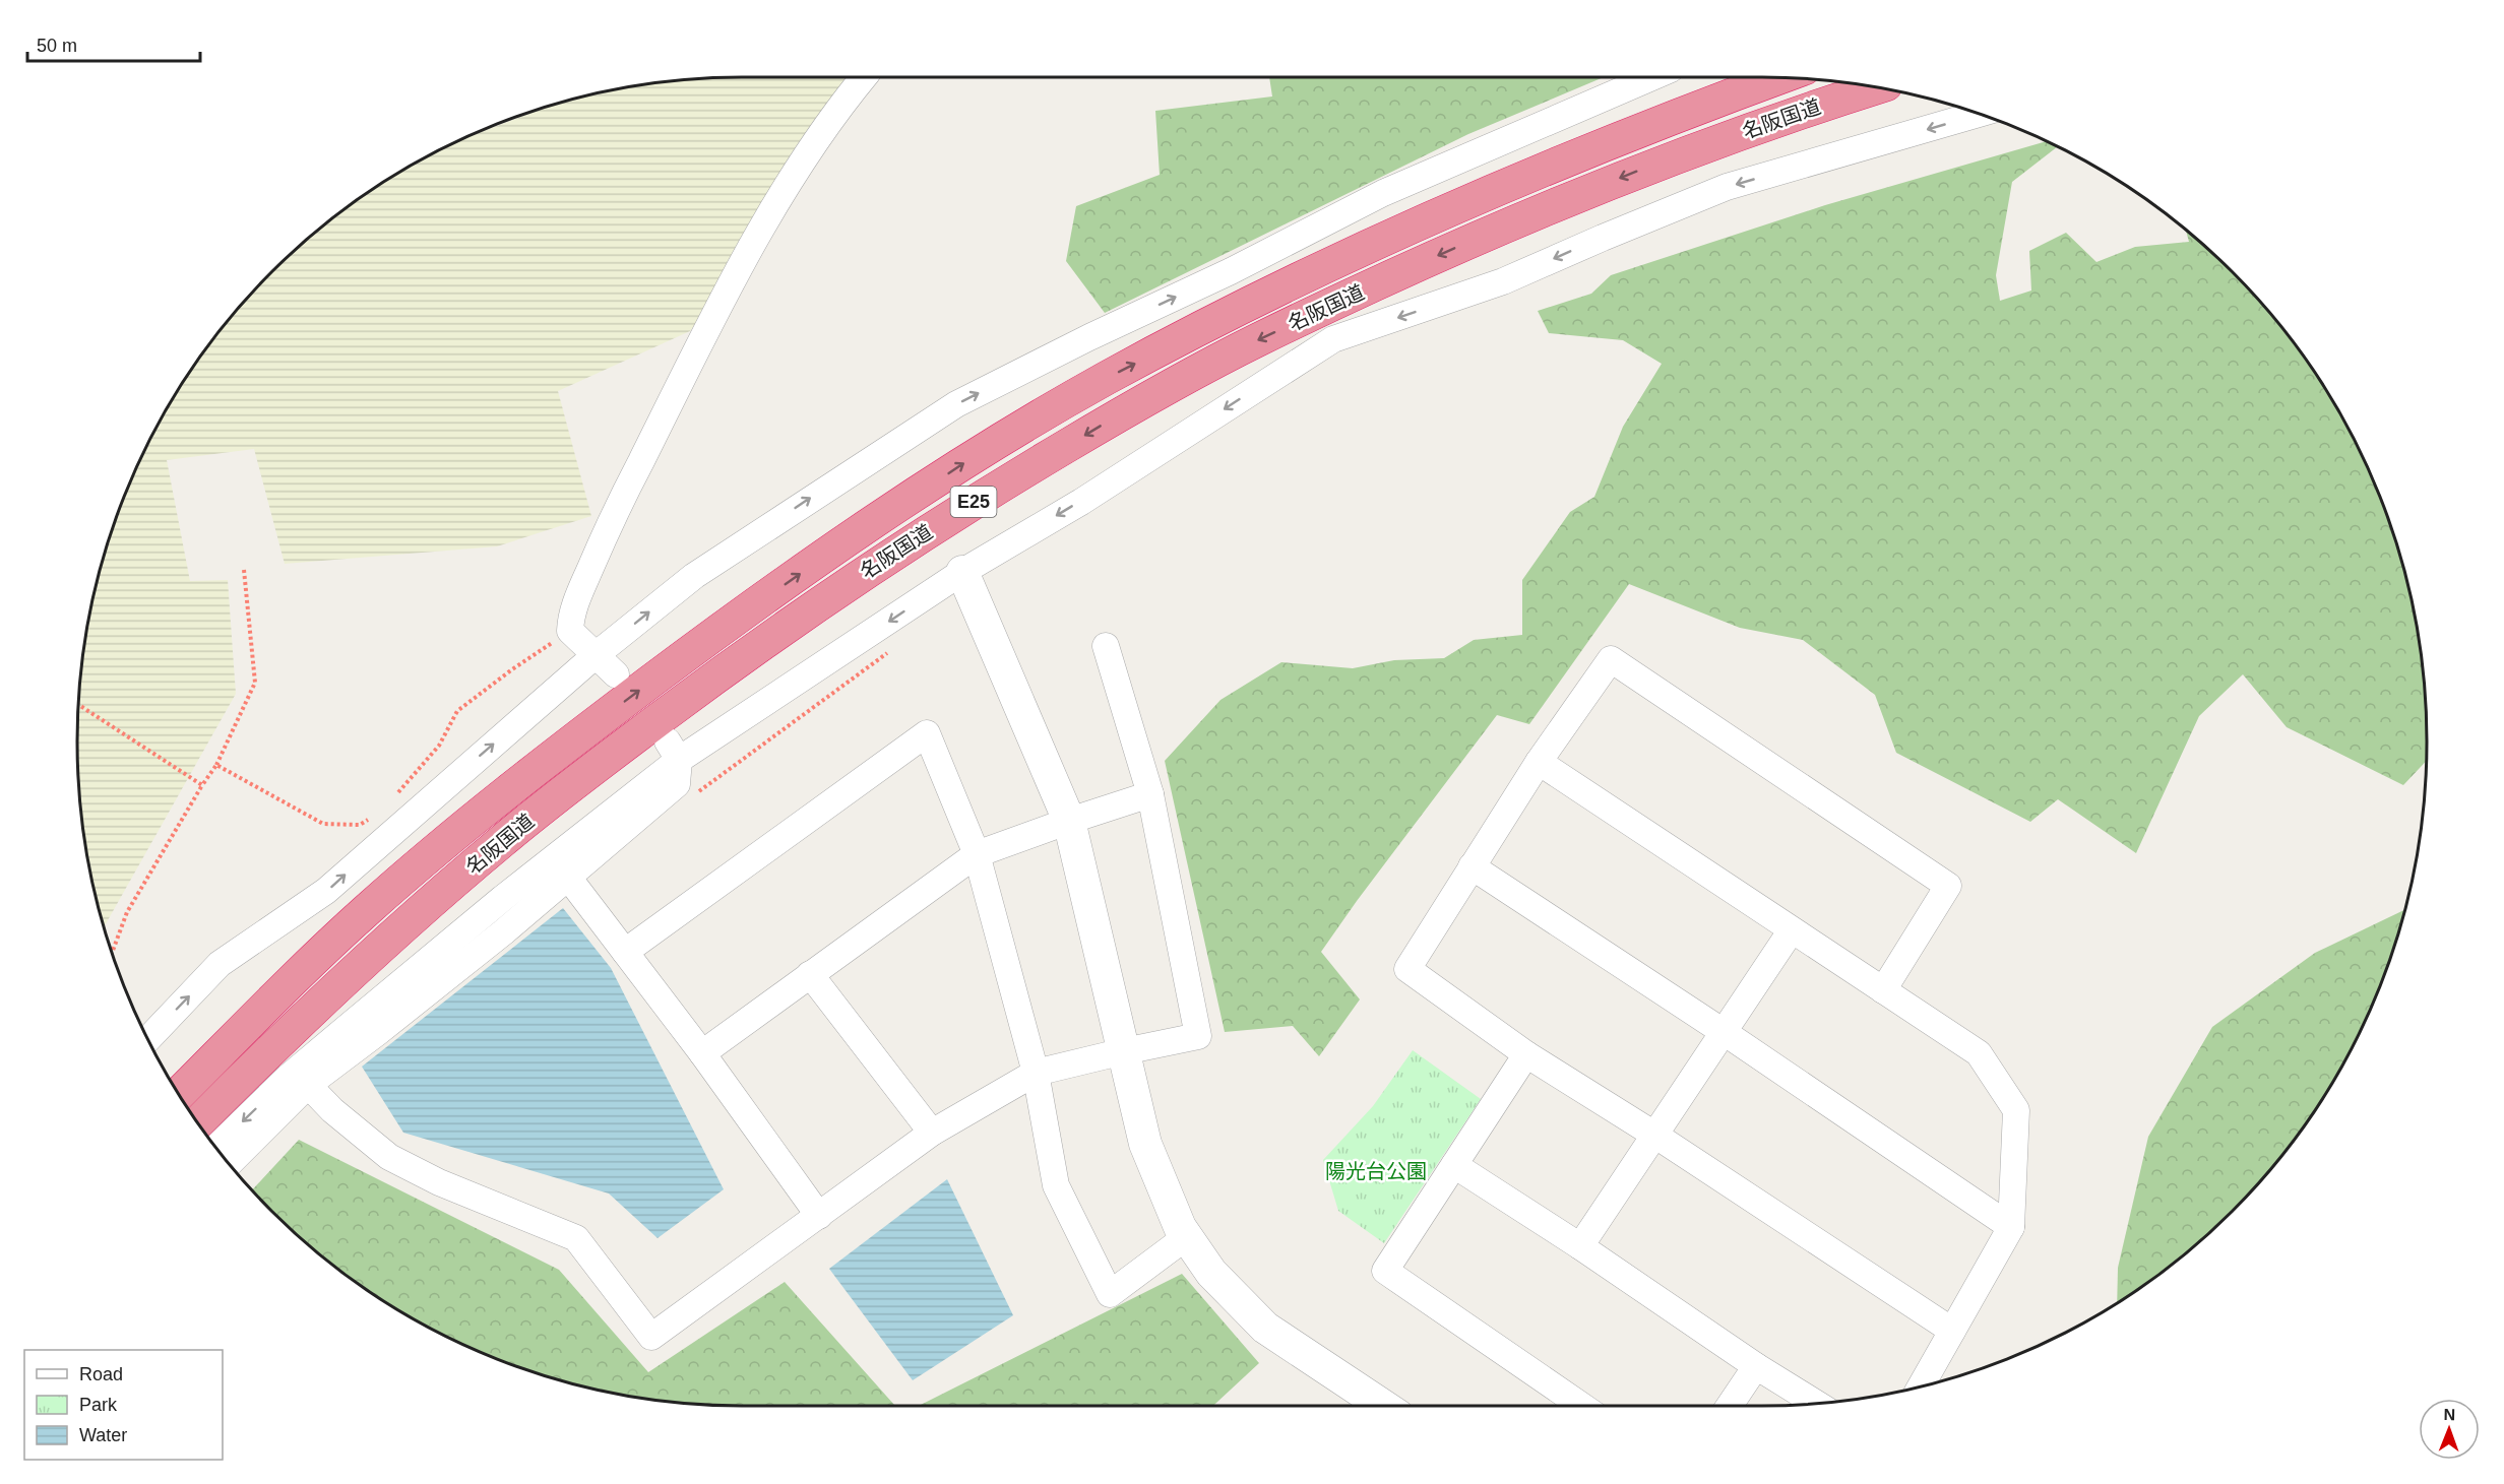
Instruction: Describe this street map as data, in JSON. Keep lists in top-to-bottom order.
{
  "streets": {
    "highway": ["名阪国道", "E25"]
  },
  "parks": ["陽光台公園"],
  "legend": ["Road", "Park", "Water"],
  "scale_bar": "50 m",
  "north": "top"
}
